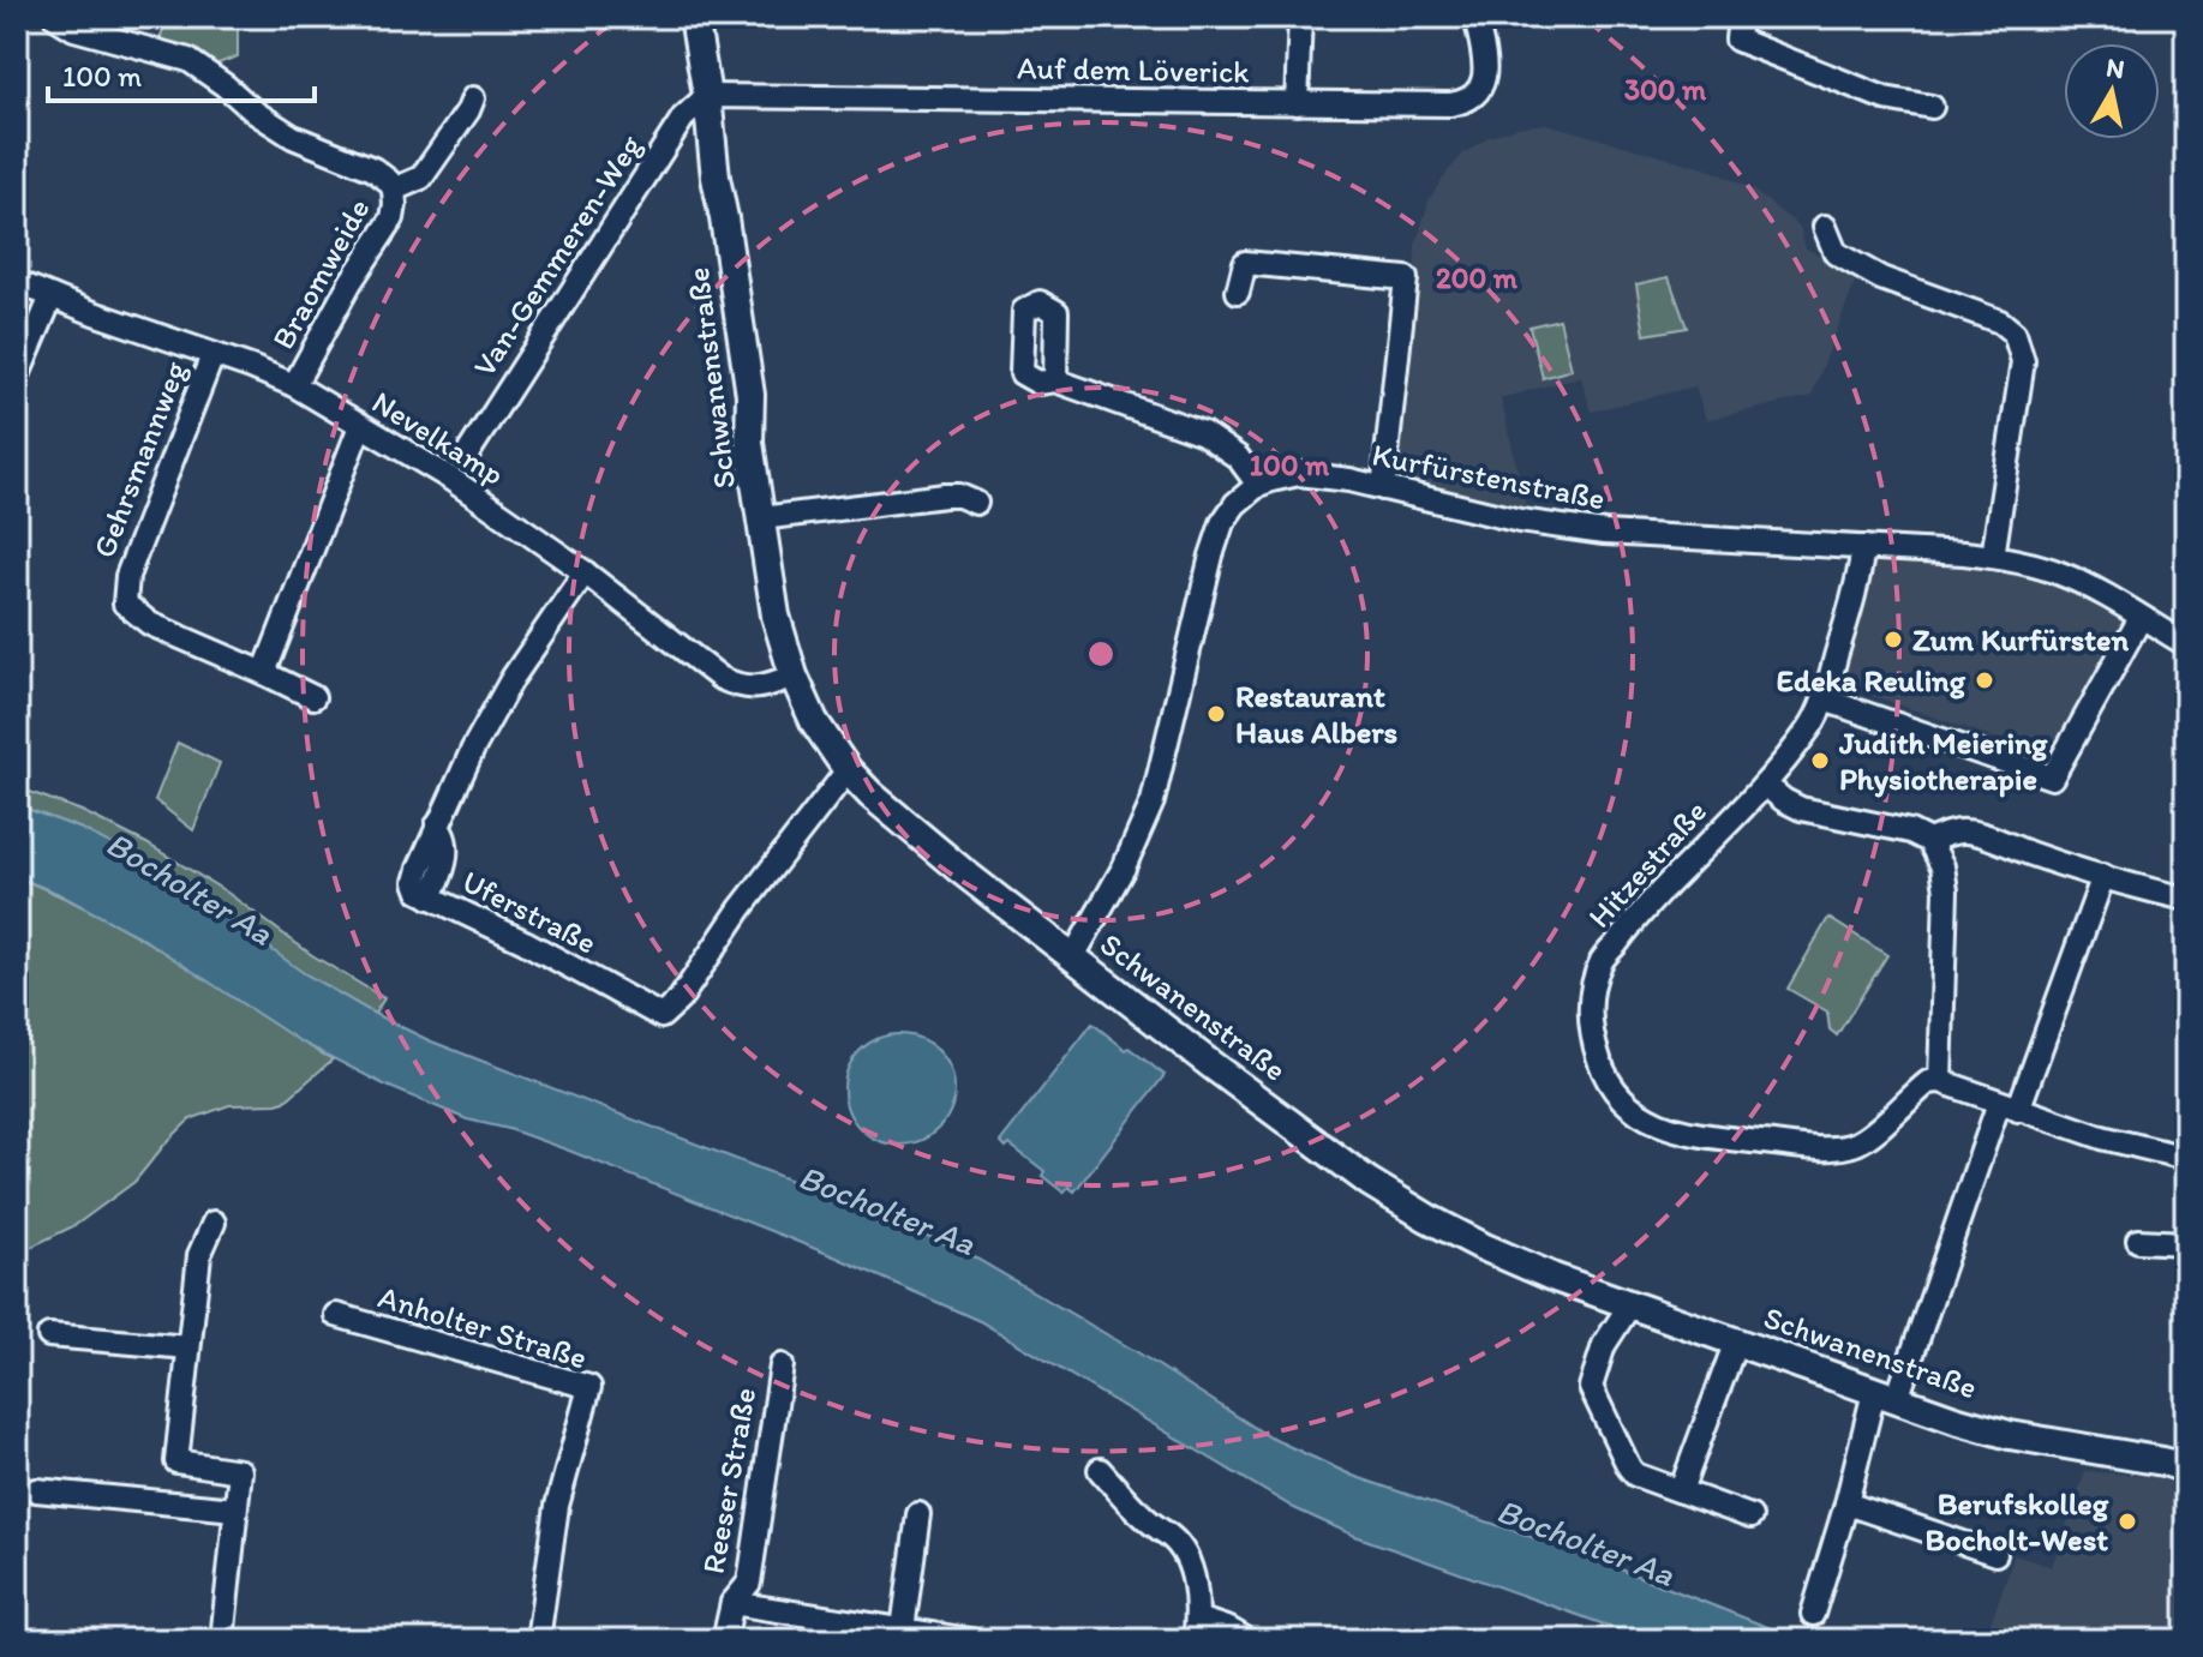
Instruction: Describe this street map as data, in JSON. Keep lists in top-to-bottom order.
{
  "streets": {
    "street": [
      "Auf dem Löverick",
      "Van-Gemmeren-Weg",
      "Braomweide",
      "Schwanenstraße",
      "Nevelkamp",
      "Gehrsmannweg",
      "Kurfürstenstraße",
      "Hitzestraße",
      "Uferstraße",
      "Anholter Straße",
      "Reeser Straße"
    ]
  },
  "crossings": [
    ["Auf dem Löverick", "Van-Gemmeren-Weg"],
    ["Auf dem Löverick", "Schwanenstraße"],
    ["Van-Gemmeren-Weg", "Schwanenstraße"],
    ["Braomweide", "Nevelkamp"],
    ["Schwanenstraße", "Nevelkamp"],
    ["Schwanenstraße", "Uferstraße"],
    ["Nevelkamp", "Gehrsmannweg"],
    ["Nevelkamp", "Uferstraße"],
    ["Kurfürstenstraße", "Hitzestraße"]
  ],
  "water": ["Bocholter Aa"],
  "places": [
    "Zum Kurfürsten",
    "Edeka Reuling",
    "Restaurant Haus Albers",
    "Judith Meiering Physiotherapie",
    "Berufskolleg Bocholt-West"
  ],
  "scale_bar": "100 m",
  "north": "top",
  "rings": ["300 m", "200 m", "100 m"]
}
